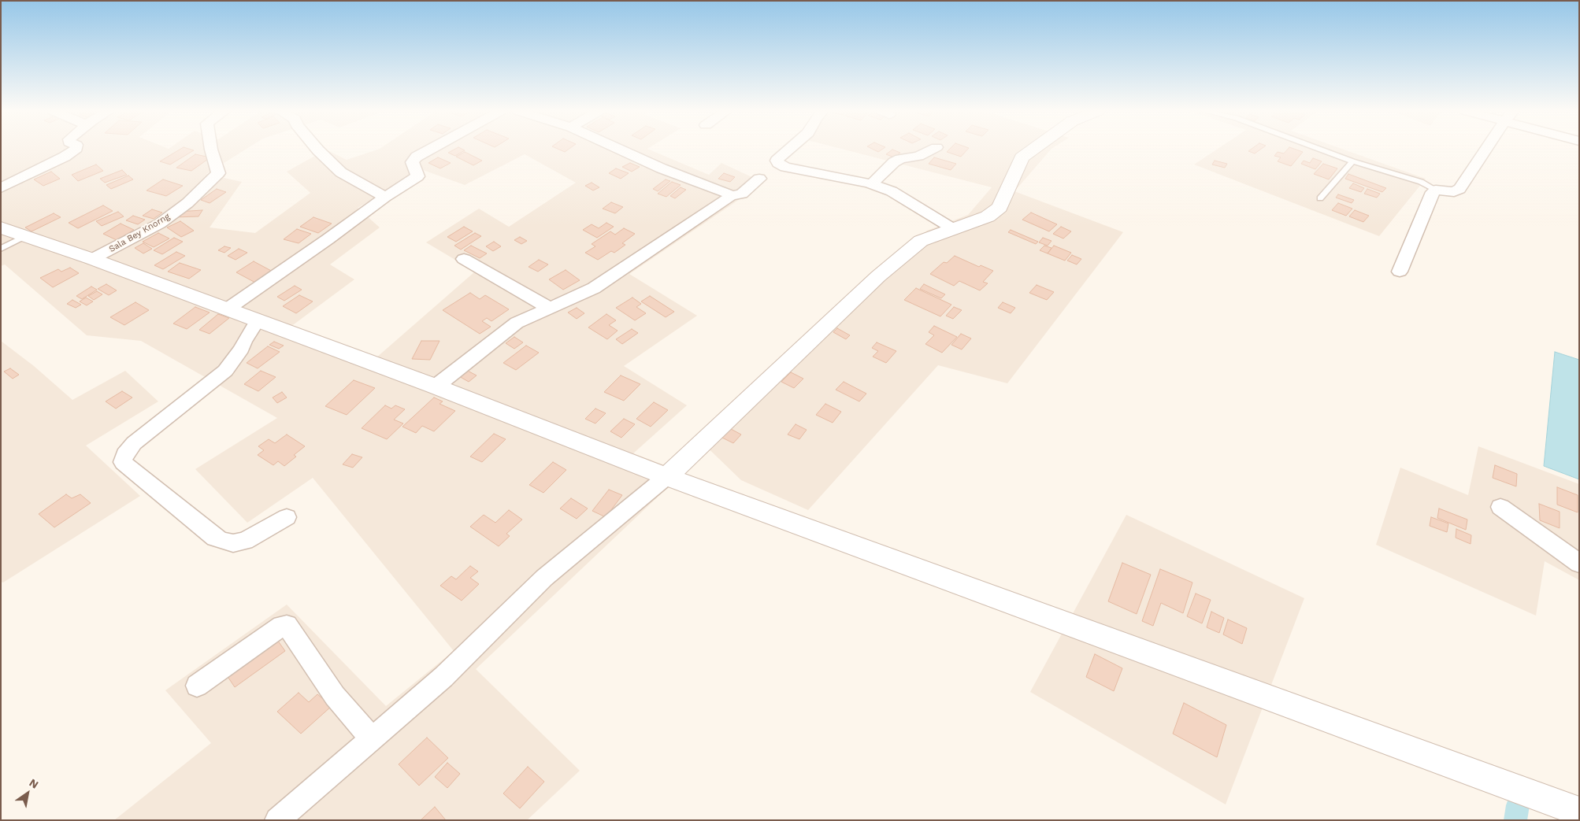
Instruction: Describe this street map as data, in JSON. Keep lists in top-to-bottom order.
{
  "streets": {
    "street": ["Sala Bey Knorng"]
  },
  "north": "top right"
}
